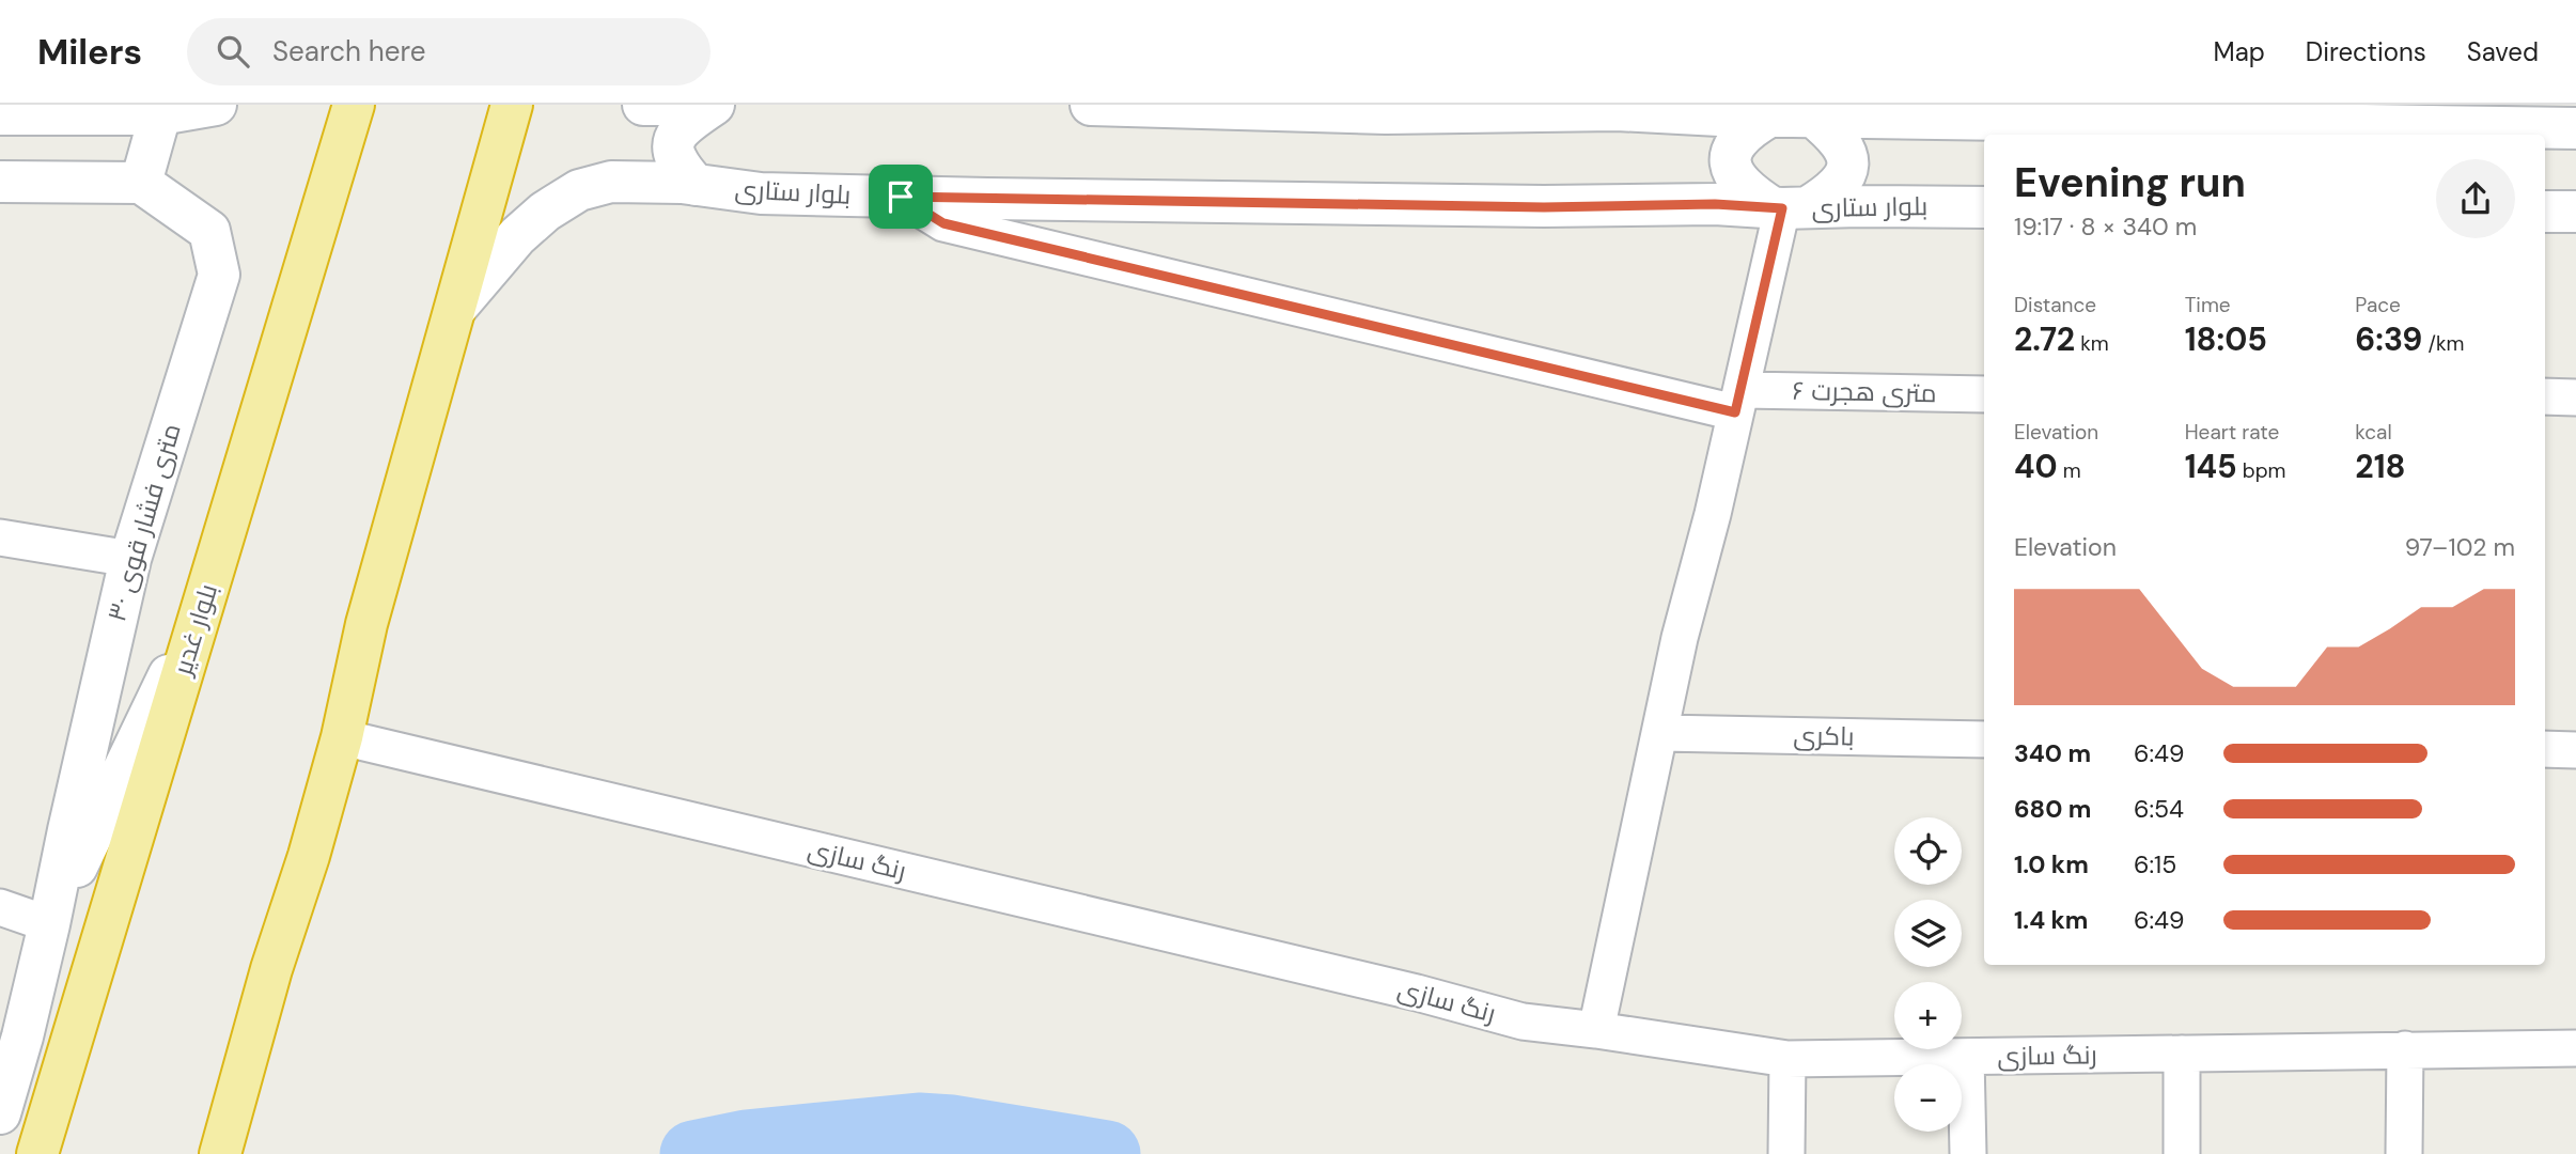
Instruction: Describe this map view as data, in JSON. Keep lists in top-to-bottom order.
{
  "streets": {
    "highway": ["بلوار غدیر"],
    "main road": ["بلوار ستاری", "۳۰ متری فشار قوی"],
    "street": ["۶ متری هجرت", "باکری", "رنگ سازی"]
  },
  "crossings": [
    ["بلوار ستاری", "۶ متری هجرت"]
  ],
  "page": {
    "header": "Milers",
    "search": "Search here",
    "nav": ["Map", "Directions", "Saved"],
    "heading": ["Evening run", "19:17 · 8 × 340 m"],
    "stats": [
      ["Distance", "2.72 km"],
      ["Time", "18:05"],
      ["Pace", "6:39 /km"],
      ["Elevation", "40 m"],
      ["Heart rate", "145 bpm"],
      ["kcal", "218"]
    ],
    "chart": ["Elevation", "97–102 m"],
    "list": [
      {
        "name": "340 m",
        "note": "6:49"
      },
      {
        "name": "680 m",
        "note": "6:54"
      },
      {
        "name": "1.0 km",
        "note": "6:15"
      },
      {
        "name": "1.4 km",
        "note": "6:49"
      }
    ],
    "map_buttons": ["+", "−"]
  }
}
